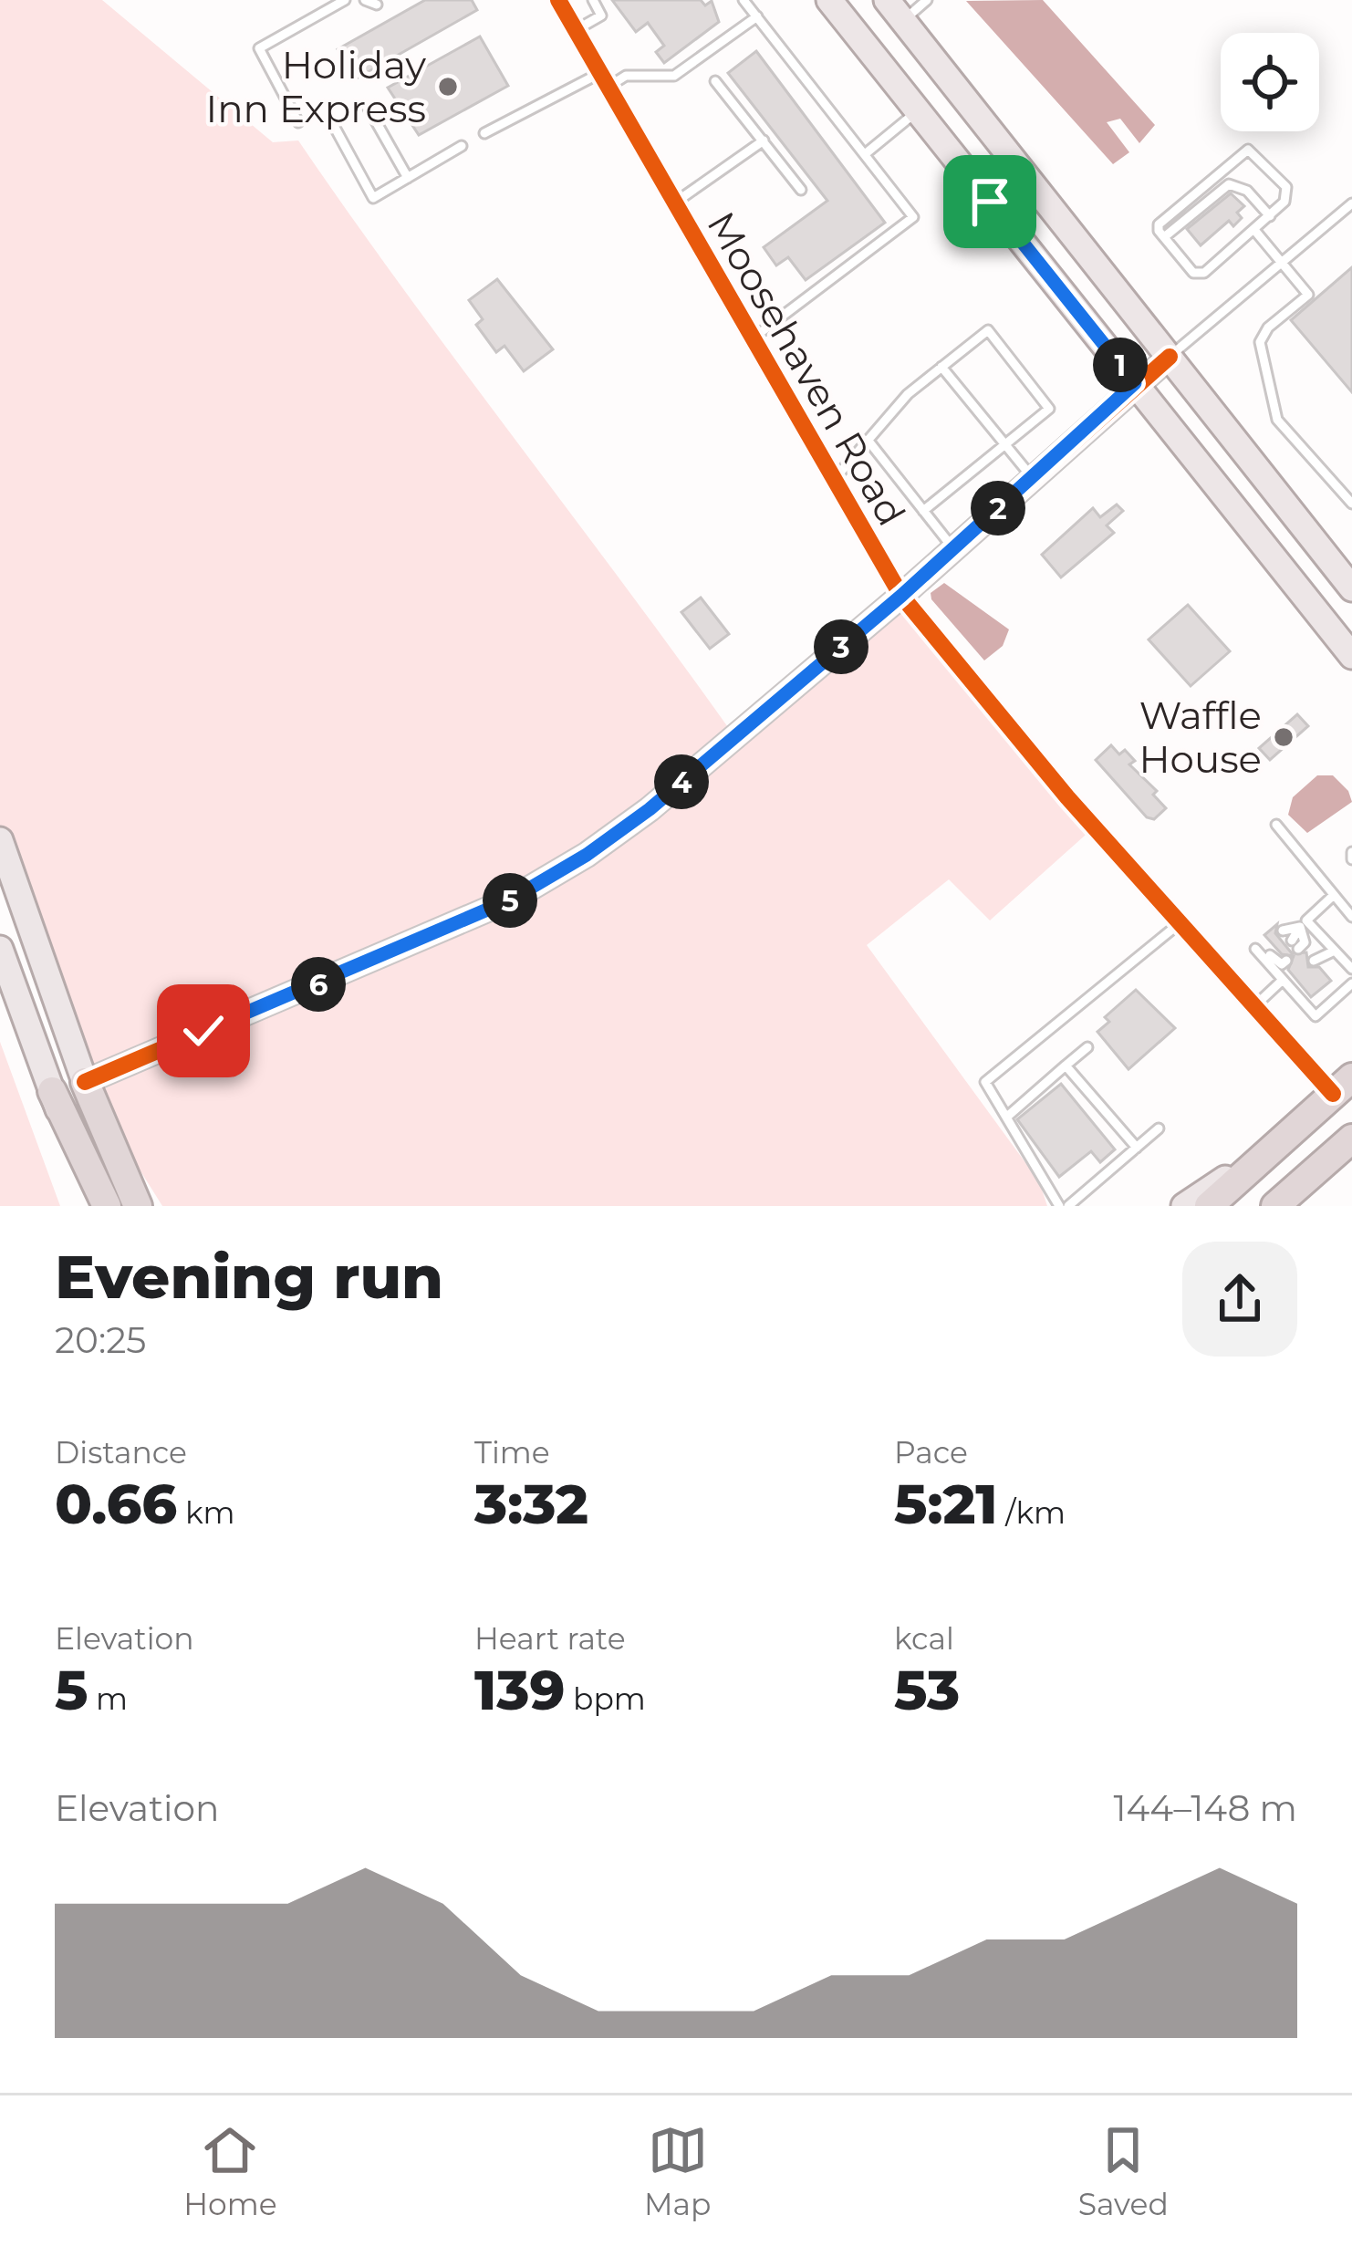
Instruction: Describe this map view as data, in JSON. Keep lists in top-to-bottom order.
{
  "streets": {
    "street": ["Moosehaven Road"]
  },
  "places": ["Holiday Inn Express", "Waffle House"],
  "page": {
    "pins": [
      "1",
      "2",
      "3",
      "4",
      "5",
      "6"
    ],
    "heading": ["Evening run", "20:25"],
    "stats": [
      ["Distance", "0.66 km"],
      ["Time", "3:32"],
      ["Pace", "5:21 /km"],
      ["Elevation", "5 m"],
      ["Heart rate", "139 bpm"],
      ["kcal", "53"]
    ],
    "chart": ["Elevation", "144–148 m"],
    "tabs": ["Home", "Map", "Saved"]
  }
}
